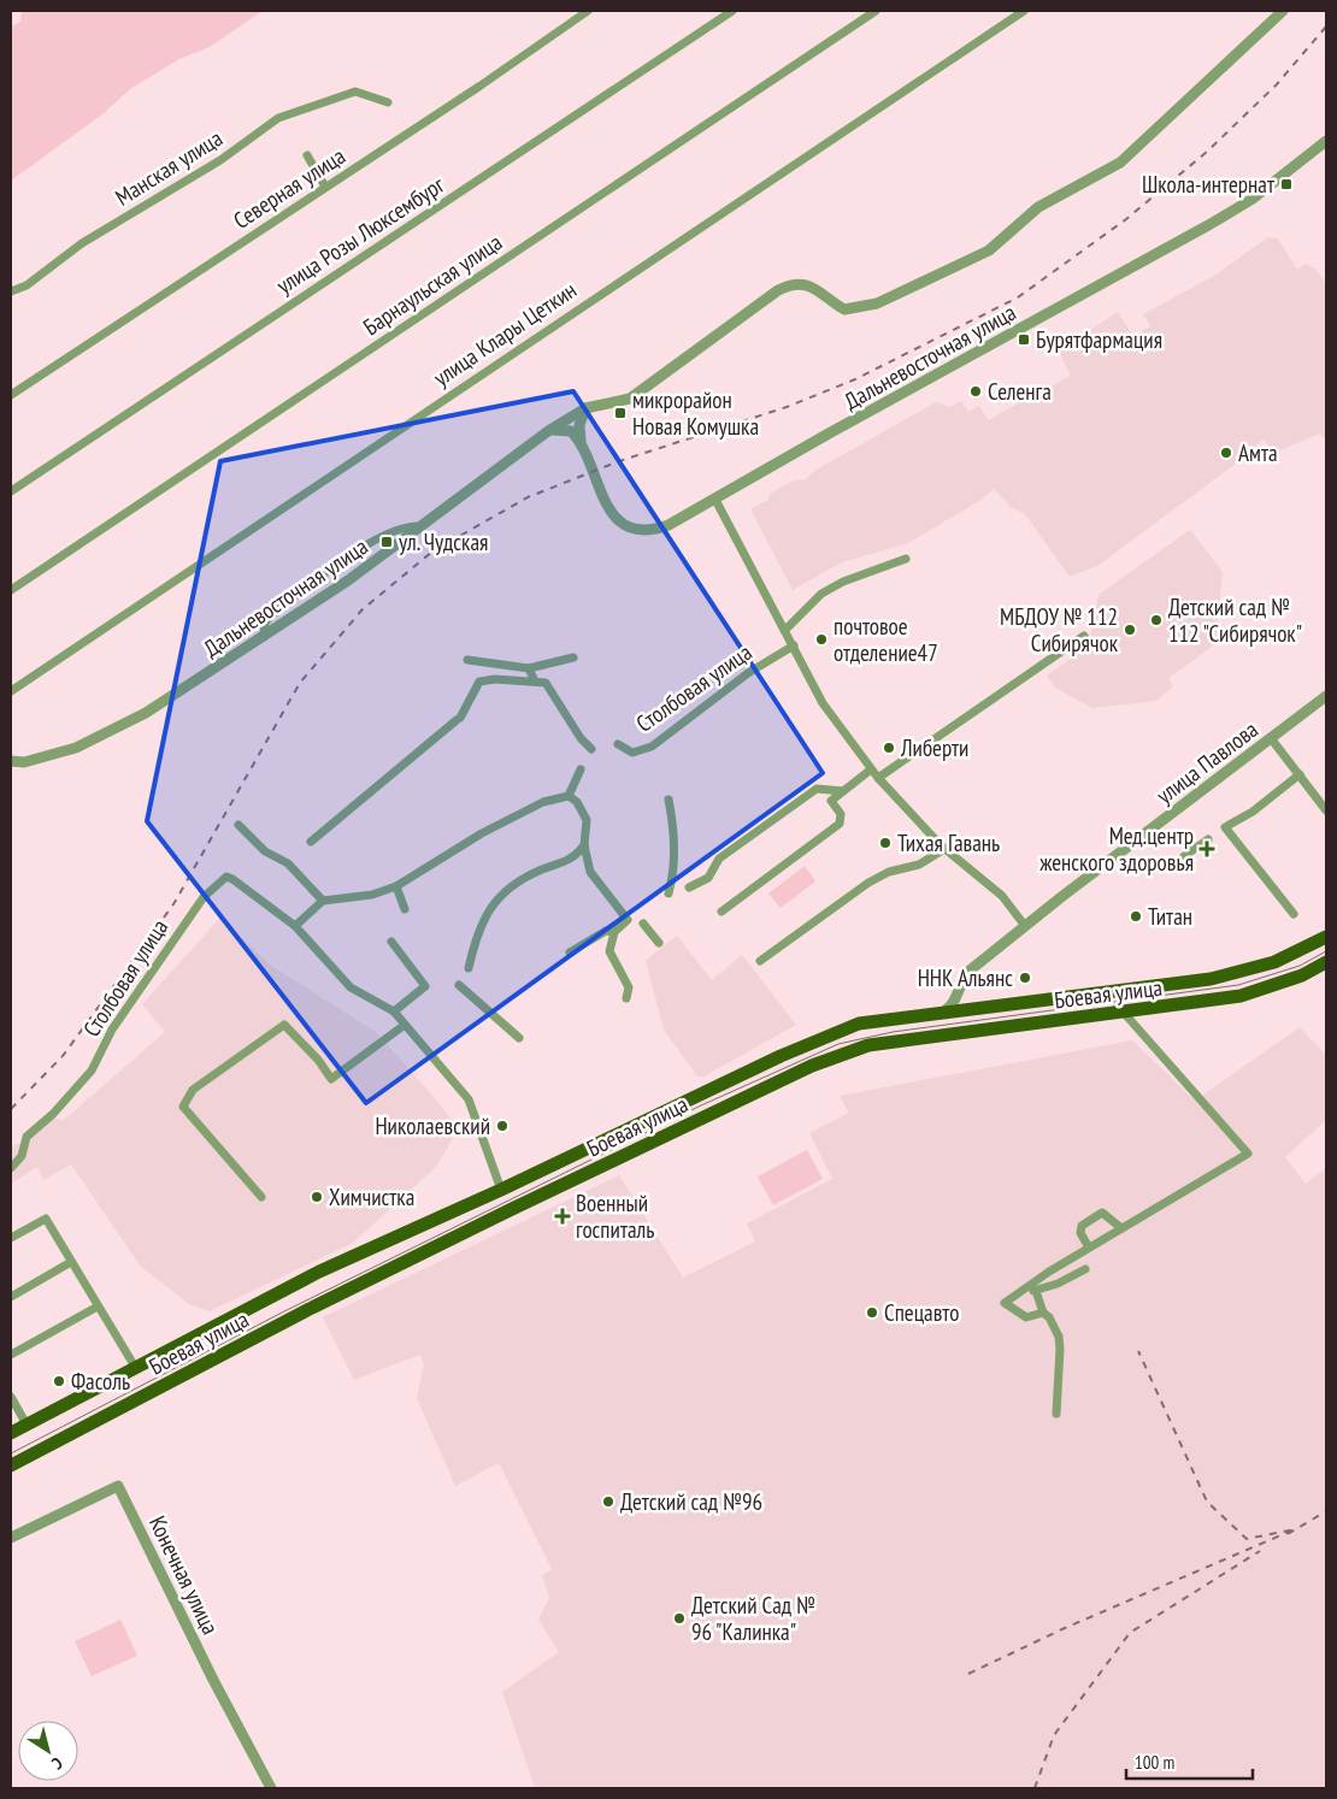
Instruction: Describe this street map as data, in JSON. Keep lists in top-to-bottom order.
{
  "streets": {
    "main road": ["Столбовая улица", "Боевая улица"],
    "street": [
      "Манская улица",
      "Северная улица",
      "улица Розы Люксембург",
      "Барнаульская улица",
      "улица Клары Цеткин",
      "Дальневосточная улица",
      "улица Павлова",
      "Конечная улица"
    ]
  },
  "crossings": [
    ["Столбовая улица", "Боевая улица"],
    ["улица Павлова", "Боевая улица"]
  ],
  "places": {
    "transit": [
      "Школа-интернат",
      "Бурятфармация",
      "микрорайон Новая Комушка",
      "ул. Чудская"
    ],
    "other": [
      "Селенга",
      "Амта",
      "Детский сад № 112 \"Сибирячок\"",
      "МБДОУ № 112 Сибирячок",
      "почтовое отделение47",
      "Либерти",
      "Тихая Гавань",
      "Титан",
      "ННК Альянс",
      "Николаевский",
      "Химчистка",
      "Спецавто",
      "Фасоль",
      "Детский сад №96",
      "Детский Сад № 96 \"Калинка\""
    ],
    "health": ["Мед.центр женского здоровья", "Военный госпиталь"]
  },
  "scale_bar": "100 m",
  "north": "bottom right"
}
